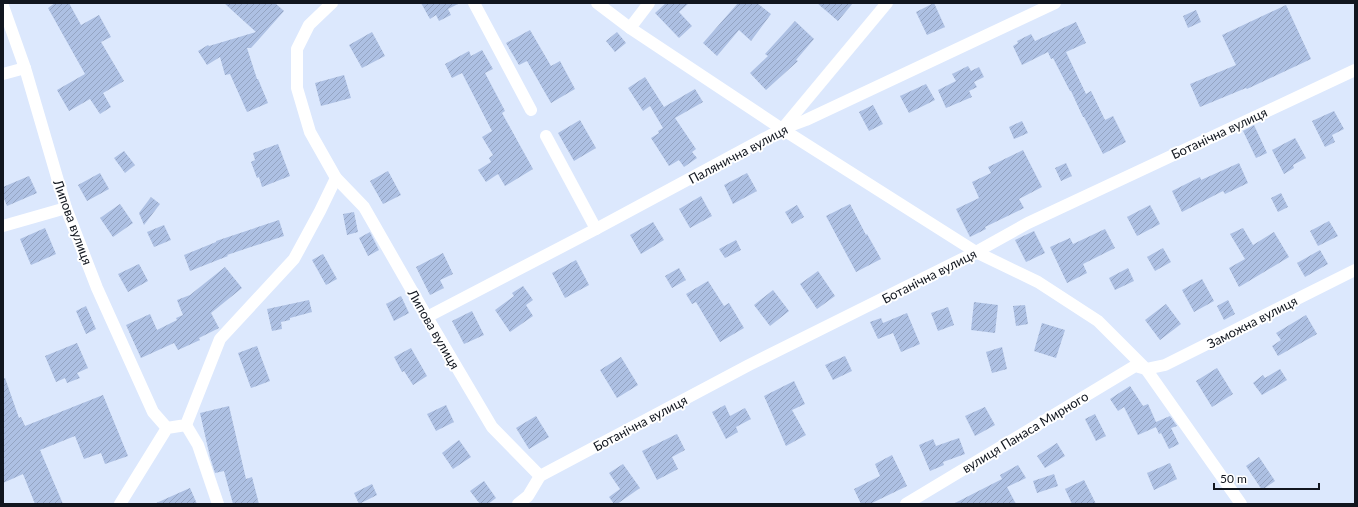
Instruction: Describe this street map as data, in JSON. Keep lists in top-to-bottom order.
{
  "streets": {
    "street": [
      "Ботанічна вулиця",
      "Палянична вулиця",
      "Липова вулиця",
      "Заможна вулиця",
      "вулиця Панаса Мирного"
    ]
  },
  "crossings": [
    ["Ботанічна вулиця", "Липова вулиця"],
    ["Палянична вулиця", "Липова вулиця"],
    ["Заможна вулиця", "вулиця Панаса Мирного"]
  ],
  "scale_bar": "50 m"
}
